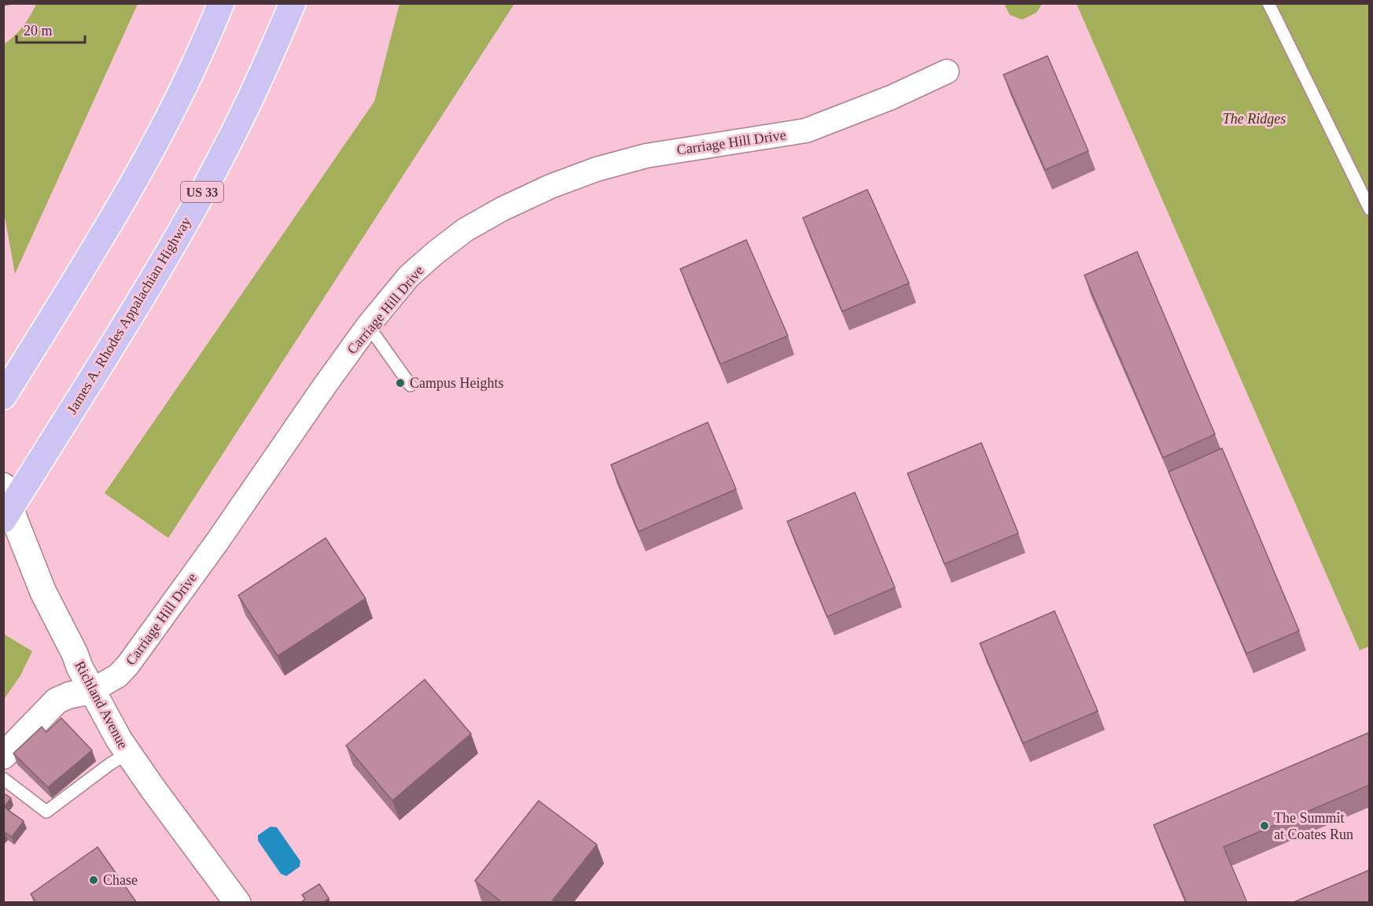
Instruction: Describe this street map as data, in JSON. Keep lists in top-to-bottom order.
{
  "streets": {
    "highway": ["US 33", "James A. Rhodes Appalachian Highway"],
    "main road": ["Richland Avenue"],
    "street": ["Carriage Hill Drive"]
  },
  "crossings": [
    ["Carriage Hill Drive", "Richland Avenue"]
  ],
  "parks": ["The Ridges"],
  "places": ["Campus Heights", "The Summit at Coates Run", "Chase"],
  "scale_bar": "20 m"
}
